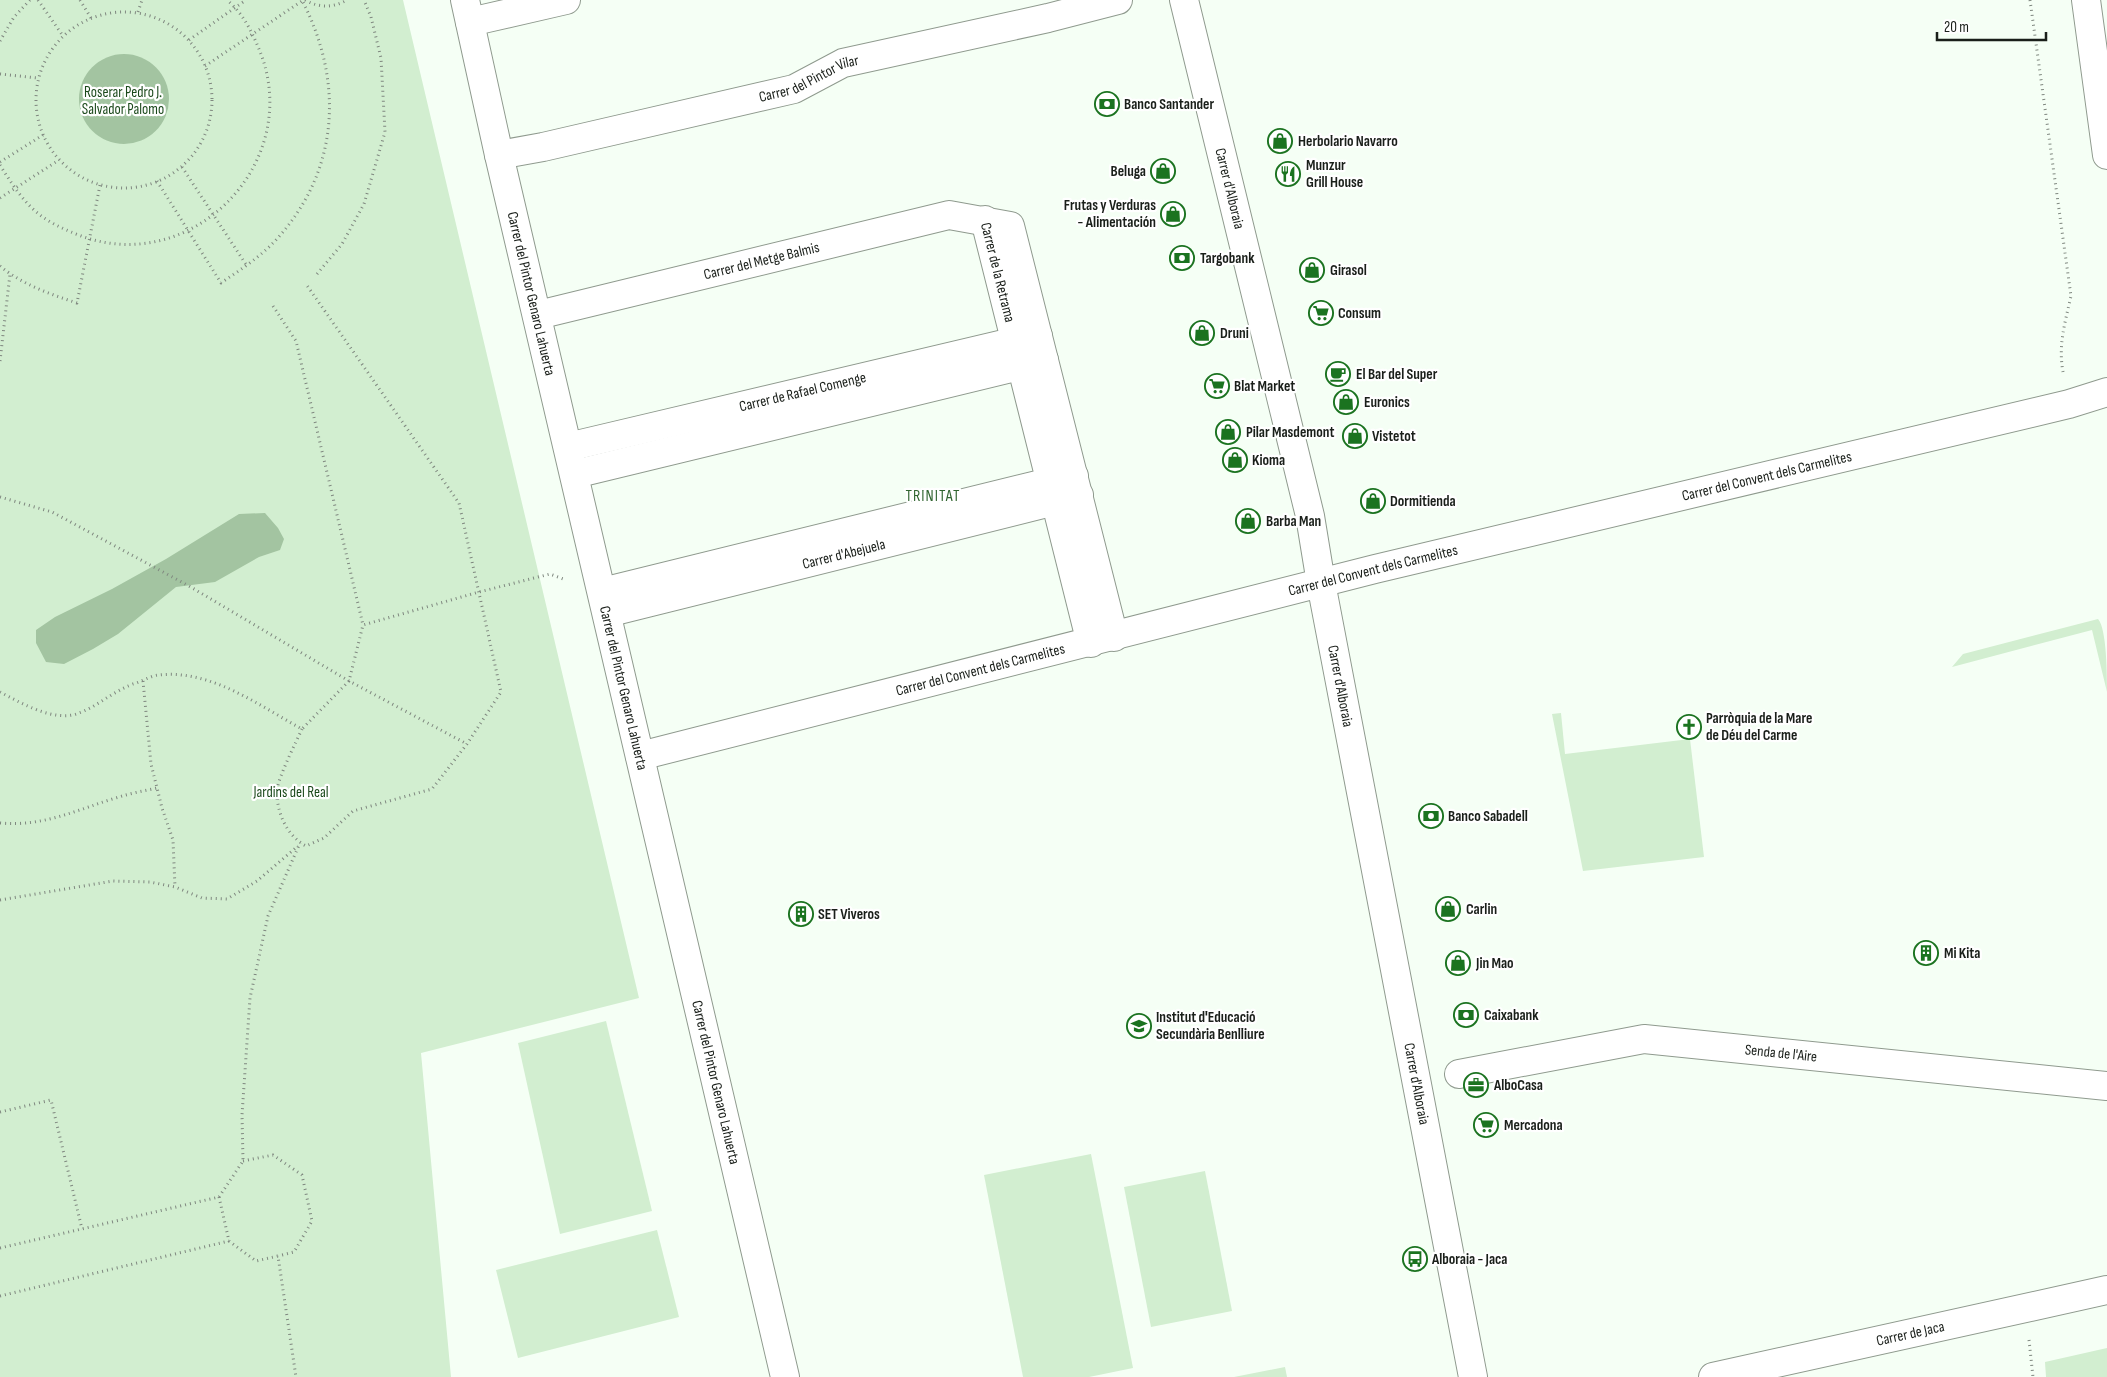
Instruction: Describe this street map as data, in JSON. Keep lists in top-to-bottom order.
{
  "streets": {
    "street": [
      "Carrer del Pintor Vilar",
      "Carrer d'Alboraia",
      "Carrer del Metge Balmis",
      "Carrer de la Retrama",
      "Carrer del Pintor Genaro Lahuerta",
      "Carrer de Rafael Comenge",
      "Carrer del Convent dels Carmelites",
      "Carrer d'Abejuela",
      "Senda de l'Aire",
      "Carrer de Jaca"
    ]
  },
  "crossings": [
    ["Carrer del Pintor Vilar", "Carrer del Pintor Genaro Lahuerta"],
    ["Carrer d'Alboraia", "Carrer del Convent dels Carmelites"],
    ["Carrer del Metge Balmis", "Carrer de la Retrama"],
    ["Carrer del Metge Balmis", "Carrer del Pintor Genaro Lahuerta"],
    ["Carrer de la Retrama", "Carrer de Rafael Comenge"],
    ["Carrer de la Retrama", "Carrer del Convent dels Carmelites"],
    ["Carrer de la Retrama", "Carrer d'Abejuela"],
    ["Carrer del Pintor Genaro Lahuerta", "Carrer de Rafael Comenge"],
    ["Carrer del Pintor Genaro Lahuerta", "Carrer del Convent dels Carmelites"],
    ["Carrer del Pintor Genaro Lahuerta", "Carrer d'Abejuela"]
  ],
  "districts": ["TRINITAT"],
  "parks": ["Roserar Pedro J. Salvador Palomo", "Jardins del Real"],
  "places": {
    "bank": [
      "Banco Santander",
      "Targobank",
      "Banco Sabadell",
      "Caixabank"
    ],
    "shop": [
      "Herbolario Navarro",
      "Beluga",
      "Frutas y Verduras - Alimentación",
      "Girasol",
      "Druni",
      "Euronics",
      "Pilar Masdemont",
      "Vistetot",
      "Kioma",
      "Dormitienda",
      "Barba Man",
      "Carlin",
      "Jin Mao"
    ],
    "restaurant": ["Munzur Grill House"],
    "supermarket": ["Consum", "Blat Market", "Mercadona"],
    "cafe": ["El Bar del Super"],
    "church": ["Parròquia de la Mare de Déu del Carme"],
    "building": ["SET Viveros", "Mi Kita"],
    "school or university": ["Institut d'Educació Secundària Benlliure"],
    "office": ["AlboCasa"],
    "bus stop": ["Alboraia - Jaca"]
  },
  "scale_bar": "20 m"
}
